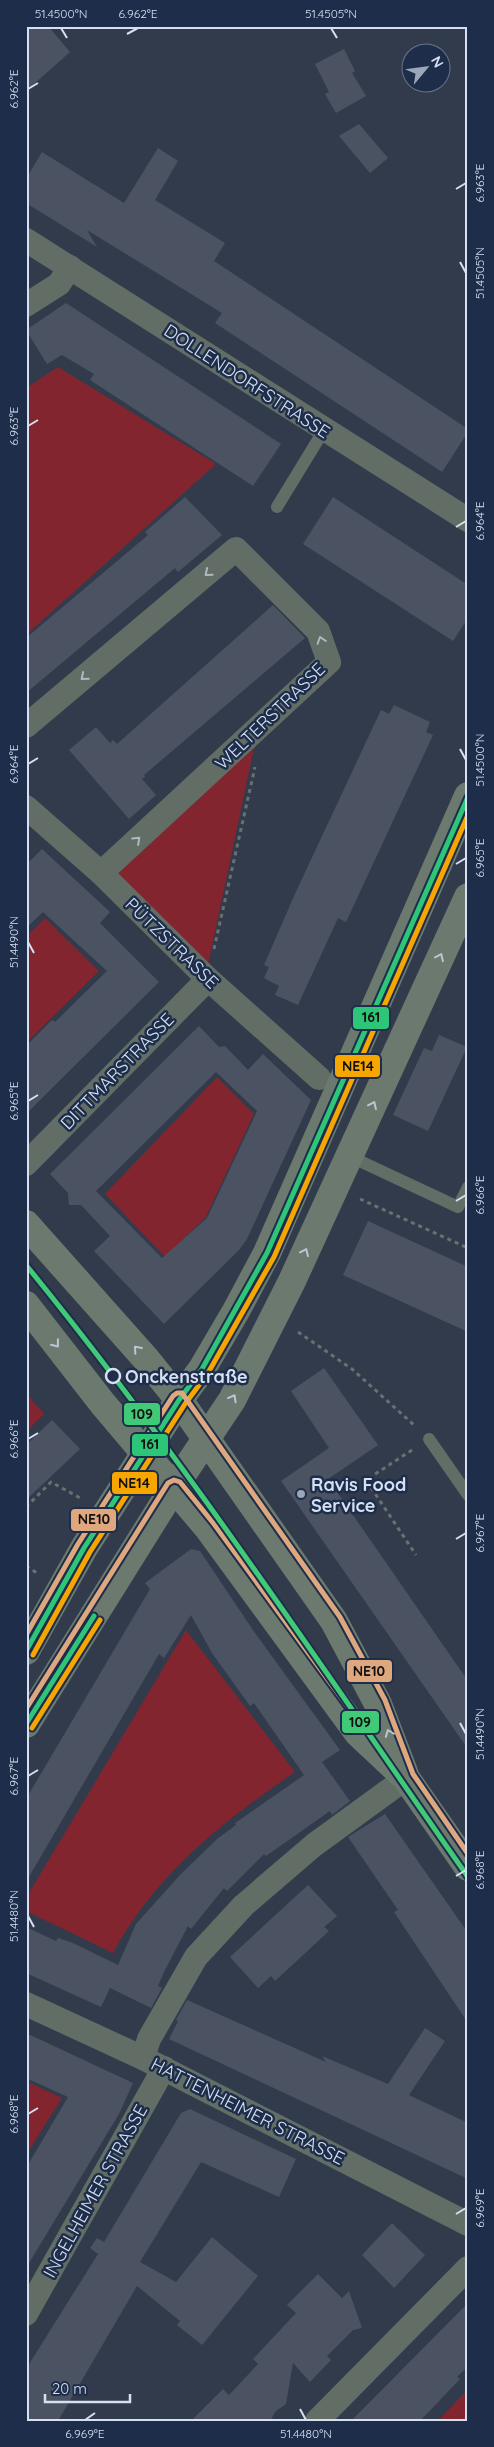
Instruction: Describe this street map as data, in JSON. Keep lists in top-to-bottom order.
{
  "streets": {
    "street": [
      "DOLLENDORFSTRASSE",
      "WELTERSTRASSE",
      "PÜTZSTRASSE",
      "DITTMARSTRASSE",
      "HATTENHEIMER STRASSE",
      "INGELHEIMER STRASSE"
    ]
  },
  "crossings": [
    ["WELTERSTRASSE", "PÜTZSTRASSE"],
    ["PÜTZSTRASSE", "DITTMARSTRASSE"],
    ["HATTENHEIMER STRASSE", "INGELHEIMER STRASSE"]
  ],
  "places": ["Onckenstraße", "Ravis Food Service"],
  "lines": [
    "transit line 161",
    "transit line NE14",
    "transit line 109",
    "transit line NE10"
  ],
  "scale_bar": "20 m",
  "north": "top right",
  "coordinates": [
    "51.4500°N",
    "6.962°E",
    "51.4505°N",
    "6.963°E",
    "6.964°E",
    "6.965°E",
    "51.4490°N",
    "6.966°E",
    "6.967°E",
    "6.968°E",
    "51.4480°N",
    "6.969°E"
  ]
}
